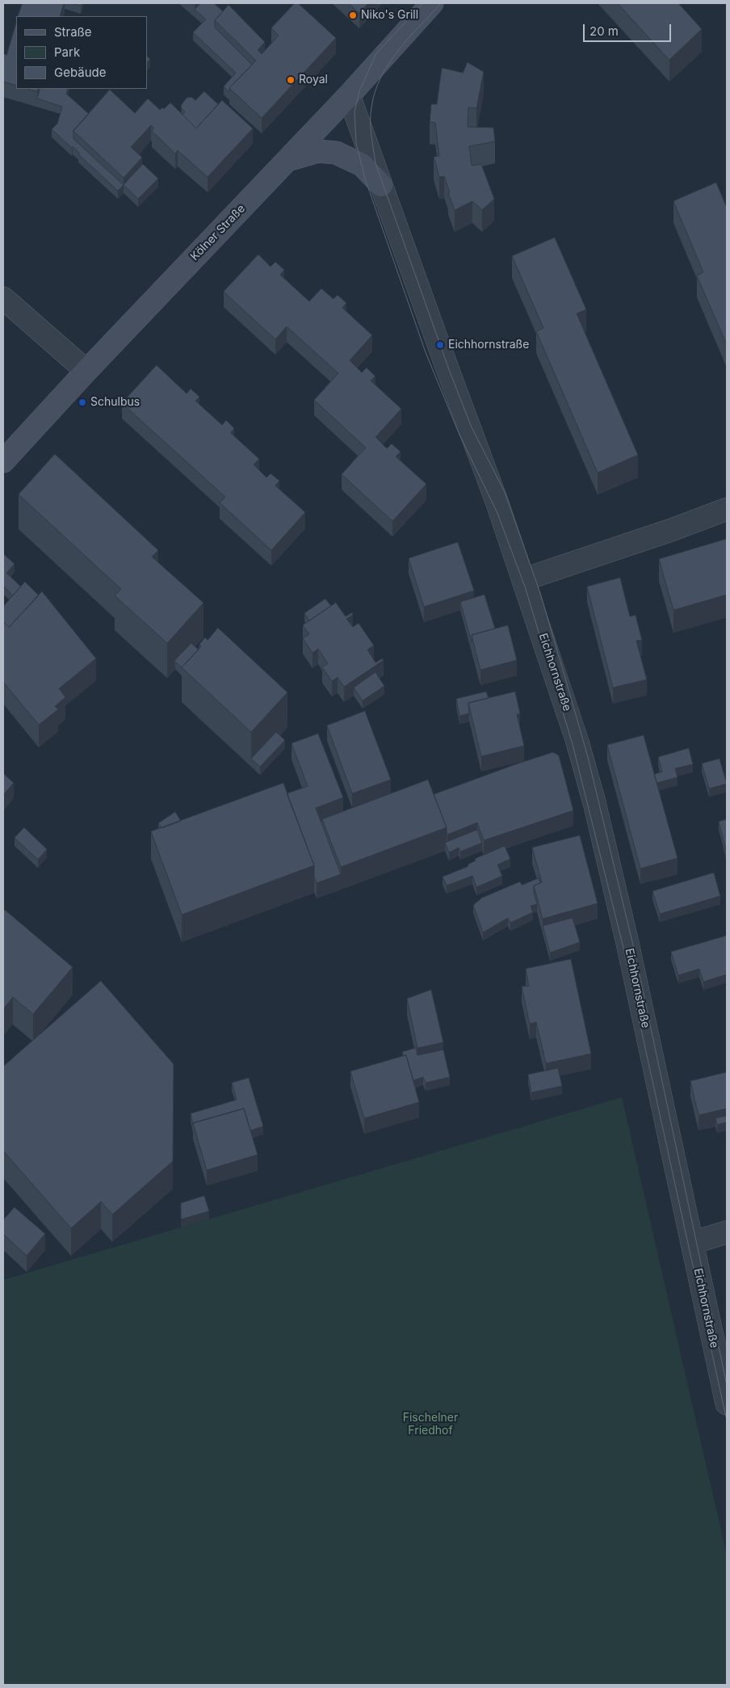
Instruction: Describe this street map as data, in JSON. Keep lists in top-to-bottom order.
{
  "streets": {
    "main road": ["Kölner Straße"],
    "street": ["Eichhornstraße"]
  },
  "crossings": [
    ["Kölner Straße", "Eichhornstraße"]
  ],
  "parks": ["Fischelner Friedhof"],
  "places": [
    "Niko's Grill",
    "Royal",
    "Eichhornstraße",
    "Schulbus"
  ],
  "legend": ["Straße", "Park", "Gebäude"],
  "scale_bar": "20 m"
}
